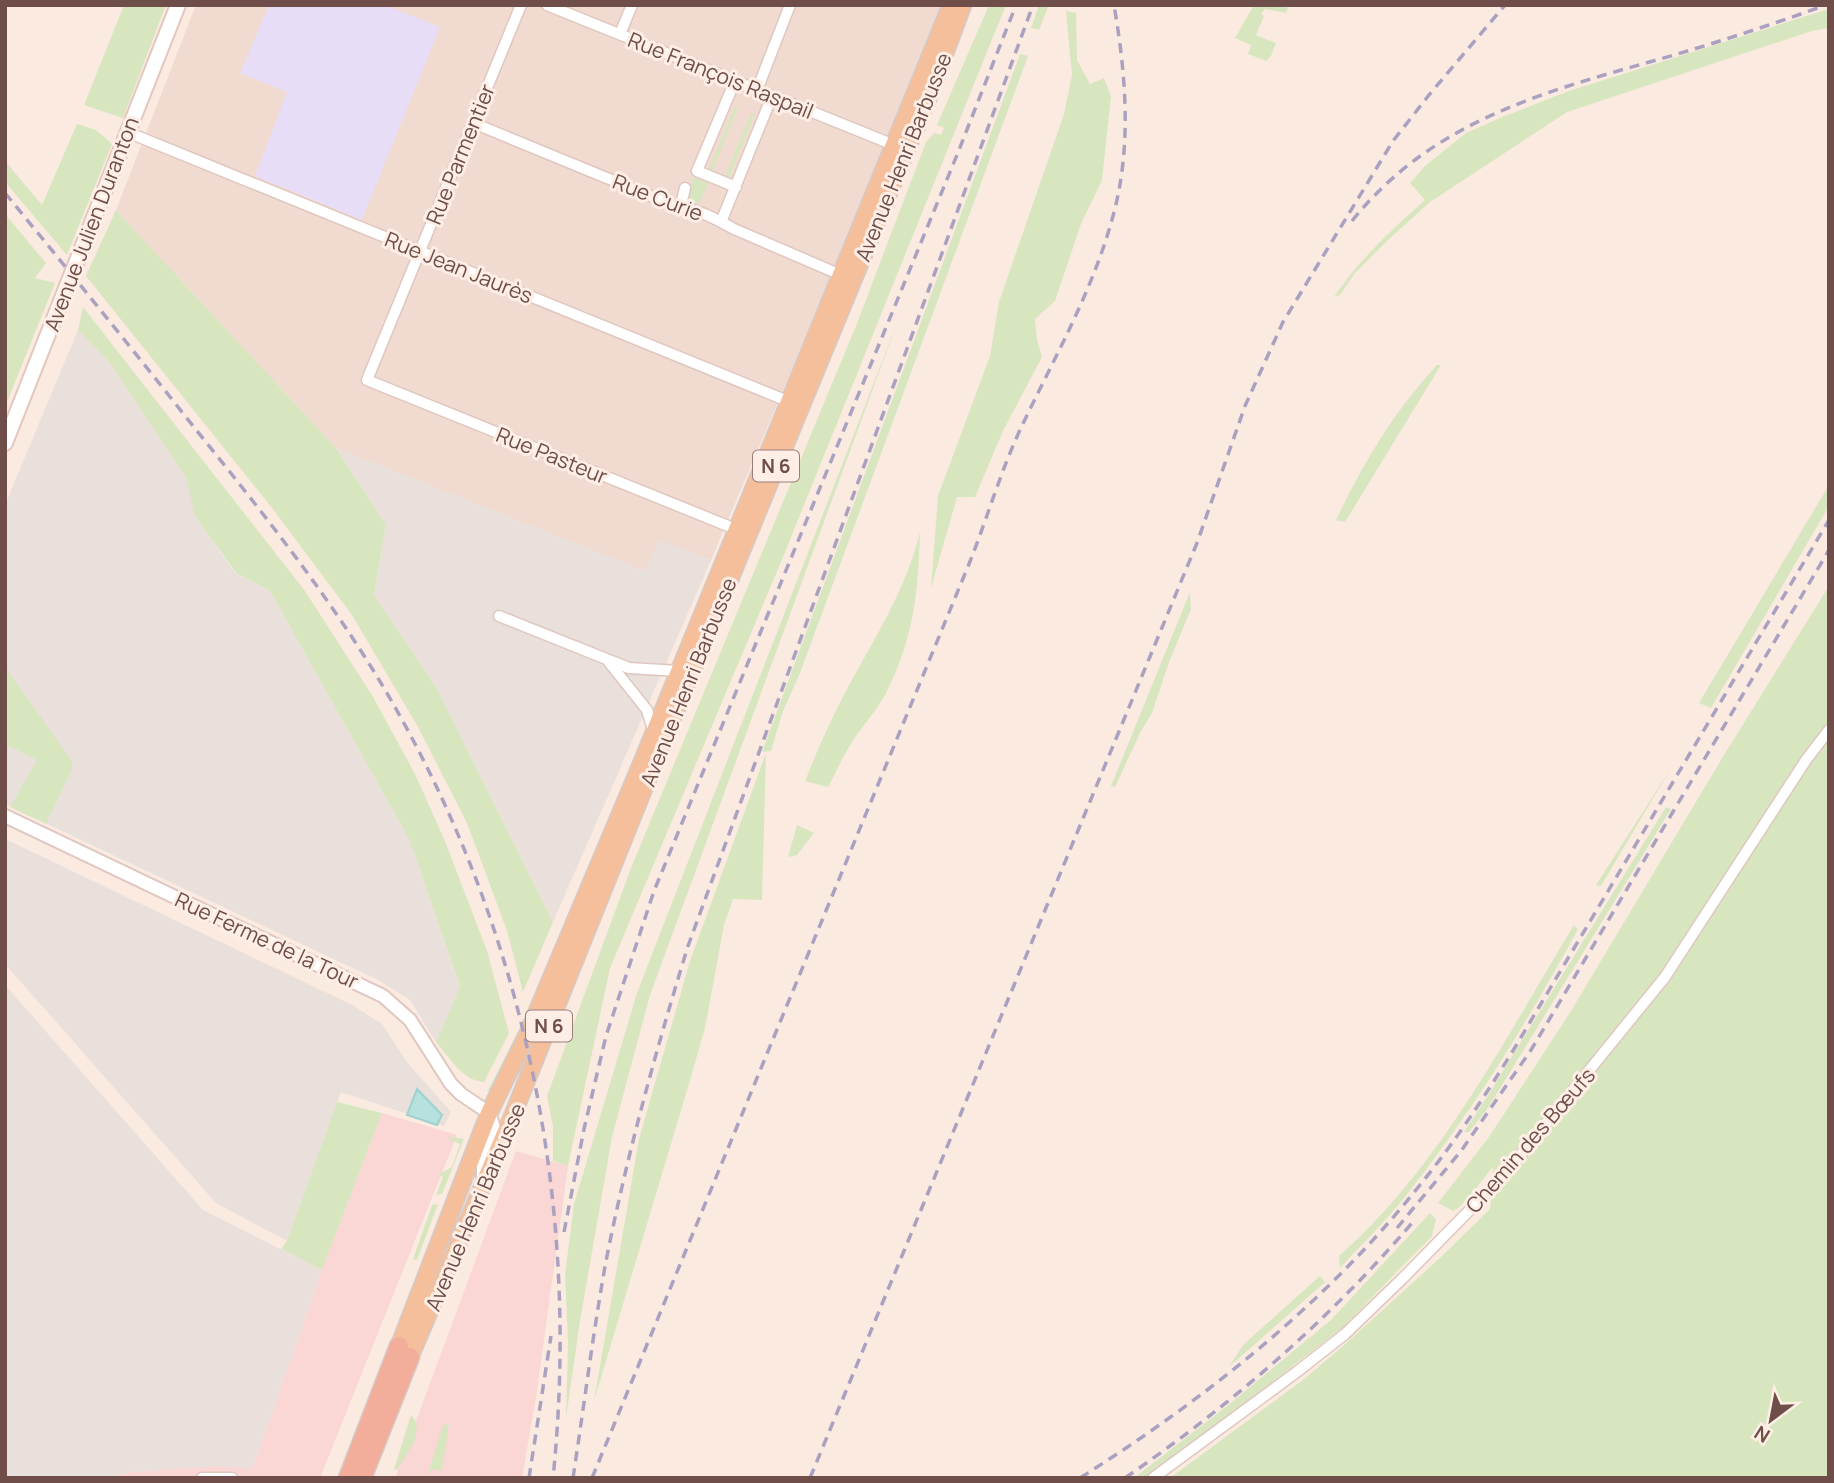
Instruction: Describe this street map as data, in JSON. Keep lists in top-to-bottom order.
{
  "streets": {
    "highway": ["N 6"],
    "main road": ["Avenue Henri Barbusse", "Avenue Julien Duranton"],
    "street": [
      "Rue François Raspail",
      "Rue Parmentier",
      "Rue Curie",
      "Rue Jean Jaurès",
      "Rue Pasteur",
      "Rue Ferme de la Tour",
      "Chemin des Bœufs"
    ]
  },
  "crossings": [
    ["Rue François Raspail", "Avenue Henri Barbusse"],
    ["Rue Parmentier", "Rue Curie"],
    ["Rue Parmentier", "Rue Jean Jaurès"],
    ["Rue Parmentier", "Rue Pasteur"],
    ["Avenue Henri Barbusse", "Rue Curie"],
    ["Avenue Henri Barbusse", "Rue Jean Jaurès"],
    ["Avenue Henri Barbusse", "Rue Pasteur"],
    ["Avenue Henri Barbusse", "N 6"],
    ["Avenue Henri Barbusse", "Rue Ferme de la Tour"],
    ["Avenue Julien Duranton", "Rue Jean Jaurès"]
  ],
  "north": "bottom left"
}
